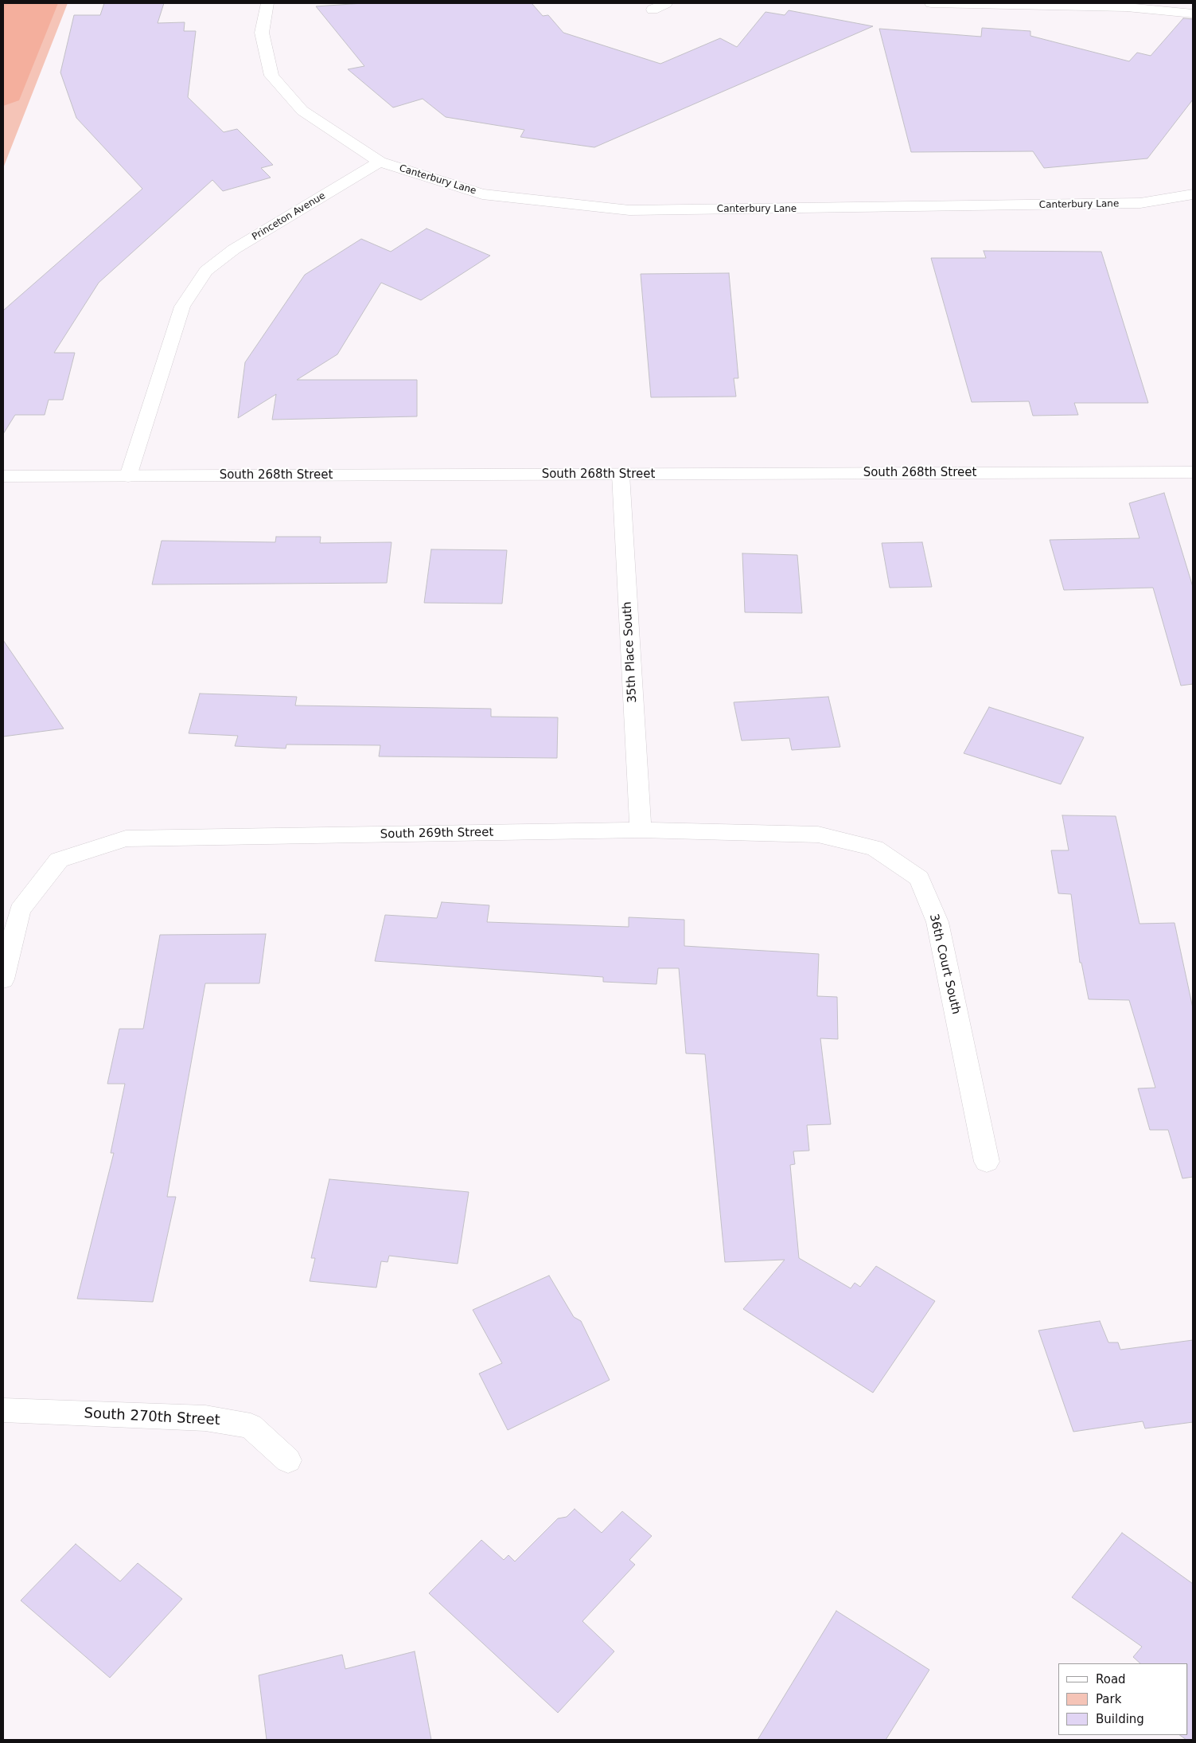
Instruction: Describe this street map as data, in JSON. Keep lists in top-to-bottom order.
{
  "streets": {
    "street": [
      "Canterbury Lane",
      "Princeton Avenue",
      "South 268th Street",
      "35th Place South",
      "South 269th Street",
      "36th Court South",
      "South 270th Street"
    ]
  },
  "crossings": [
    ["Canterbury Lane", "Princeton Avenue"],
    ["Princeton Avenue", "South 268th Street"],
    ["South 268th Street", "35th Place South"],
    ["35th Place South", "South 269th Street"],
    ["South 269th Street", "36th Court South"]
  ],
  "legend": ["Road", "Park", "Building"]
}
